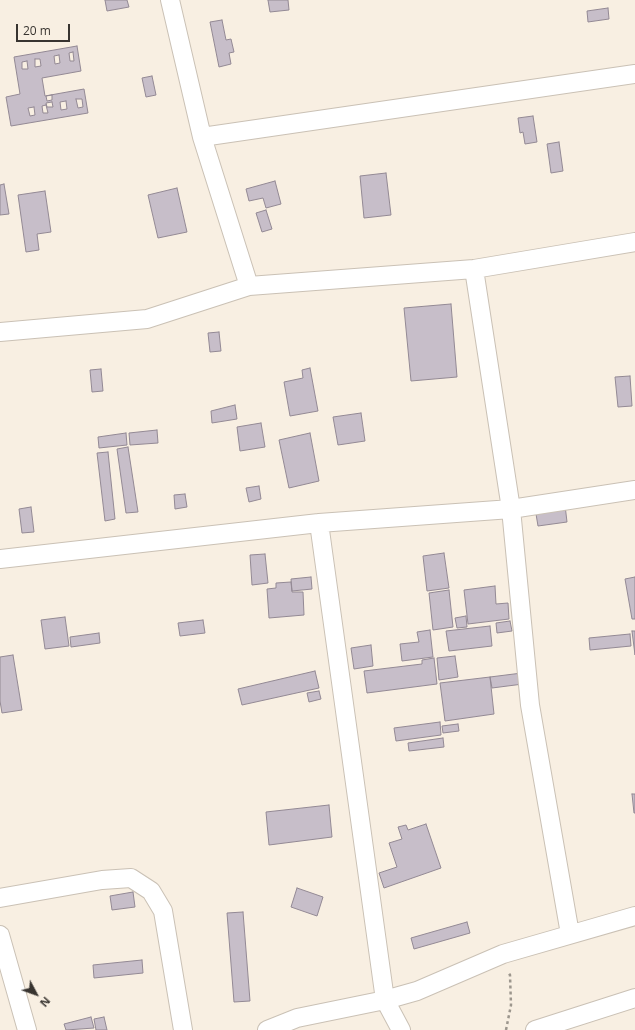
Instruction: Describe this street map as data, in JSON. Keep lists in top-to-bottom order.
{
  "scale_bar": "20 m",
  "north": "bottom right"
}
